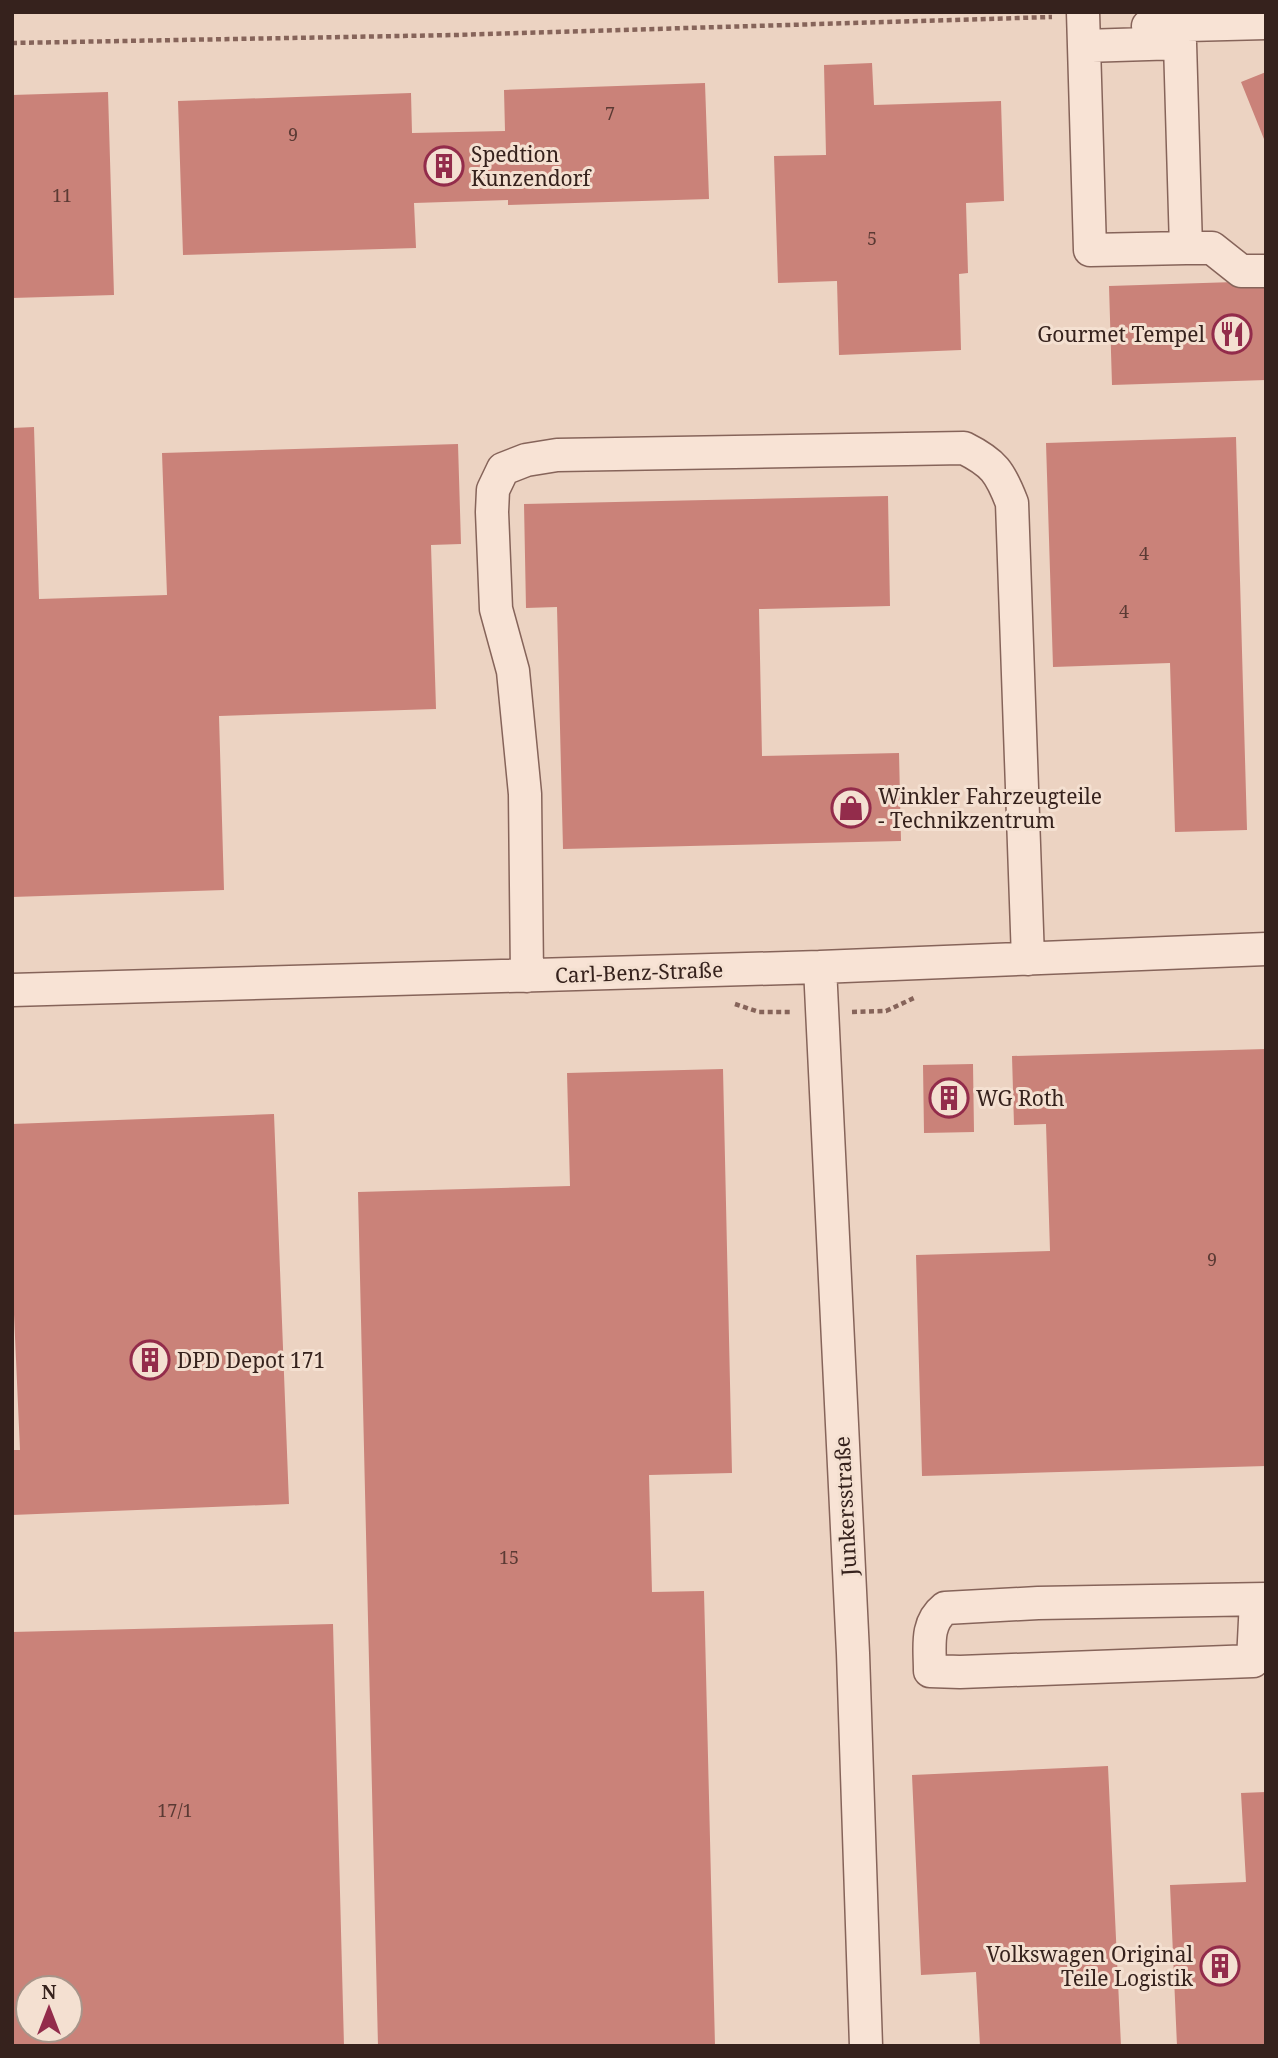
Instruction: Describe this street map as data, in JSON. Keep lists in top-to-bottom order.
{
  "streets": {
    "street": ["Carl-Benz-Straße", "Junkersstraße"]
  },
  "crossings": [
    ["Carl-Benz-Straße", "Junkersstraße"]
  ],
  "places": {
    "building": [
      "Spedtion Kunzendorf",
      "WG Roth",
      "DPD Depot 171",
      "Volkswagen Original Teile Logistik"
    ],
    "restaurant": ["Gourmet Tempel"],
    "shop": ["Winkler Fahrzeugteile - Technikzentrum"]
  },
  "house_numbers": [
    "7",
    "9",
    "11",
    "5",
    "4",
    "4",
    "9",
    "15",
    "17/1"
  ],
  "north": "top"
}
